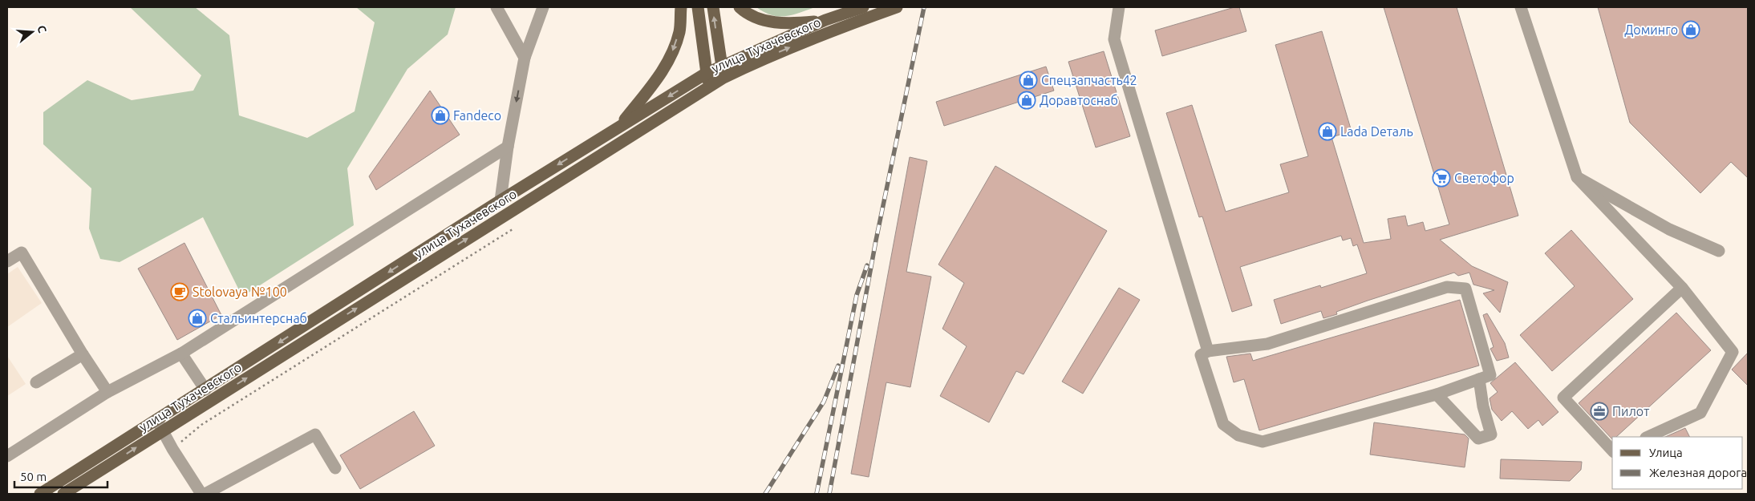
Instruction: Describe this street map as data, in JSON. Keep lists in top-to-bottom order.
{
  "streets": {
    "main road": ["улица Тухачевского"]
  },
  "places": {
    "shop": [
      "Доминго",
      "Спецзапчасть42",
      "Доравтоснаб",
      "Fandeco",
      "Lada Dеталь",
      "Стальинтерснаб"
    ],
    "supermarket": ["Светофор"],
    "cafe": ["Stolovaya №100"],
    "office": ["Пилот"]
  },
  "legend": ["Улица", "Железная дорога"],
  "scale_bar": "50 m",
  "north": "right"
}
